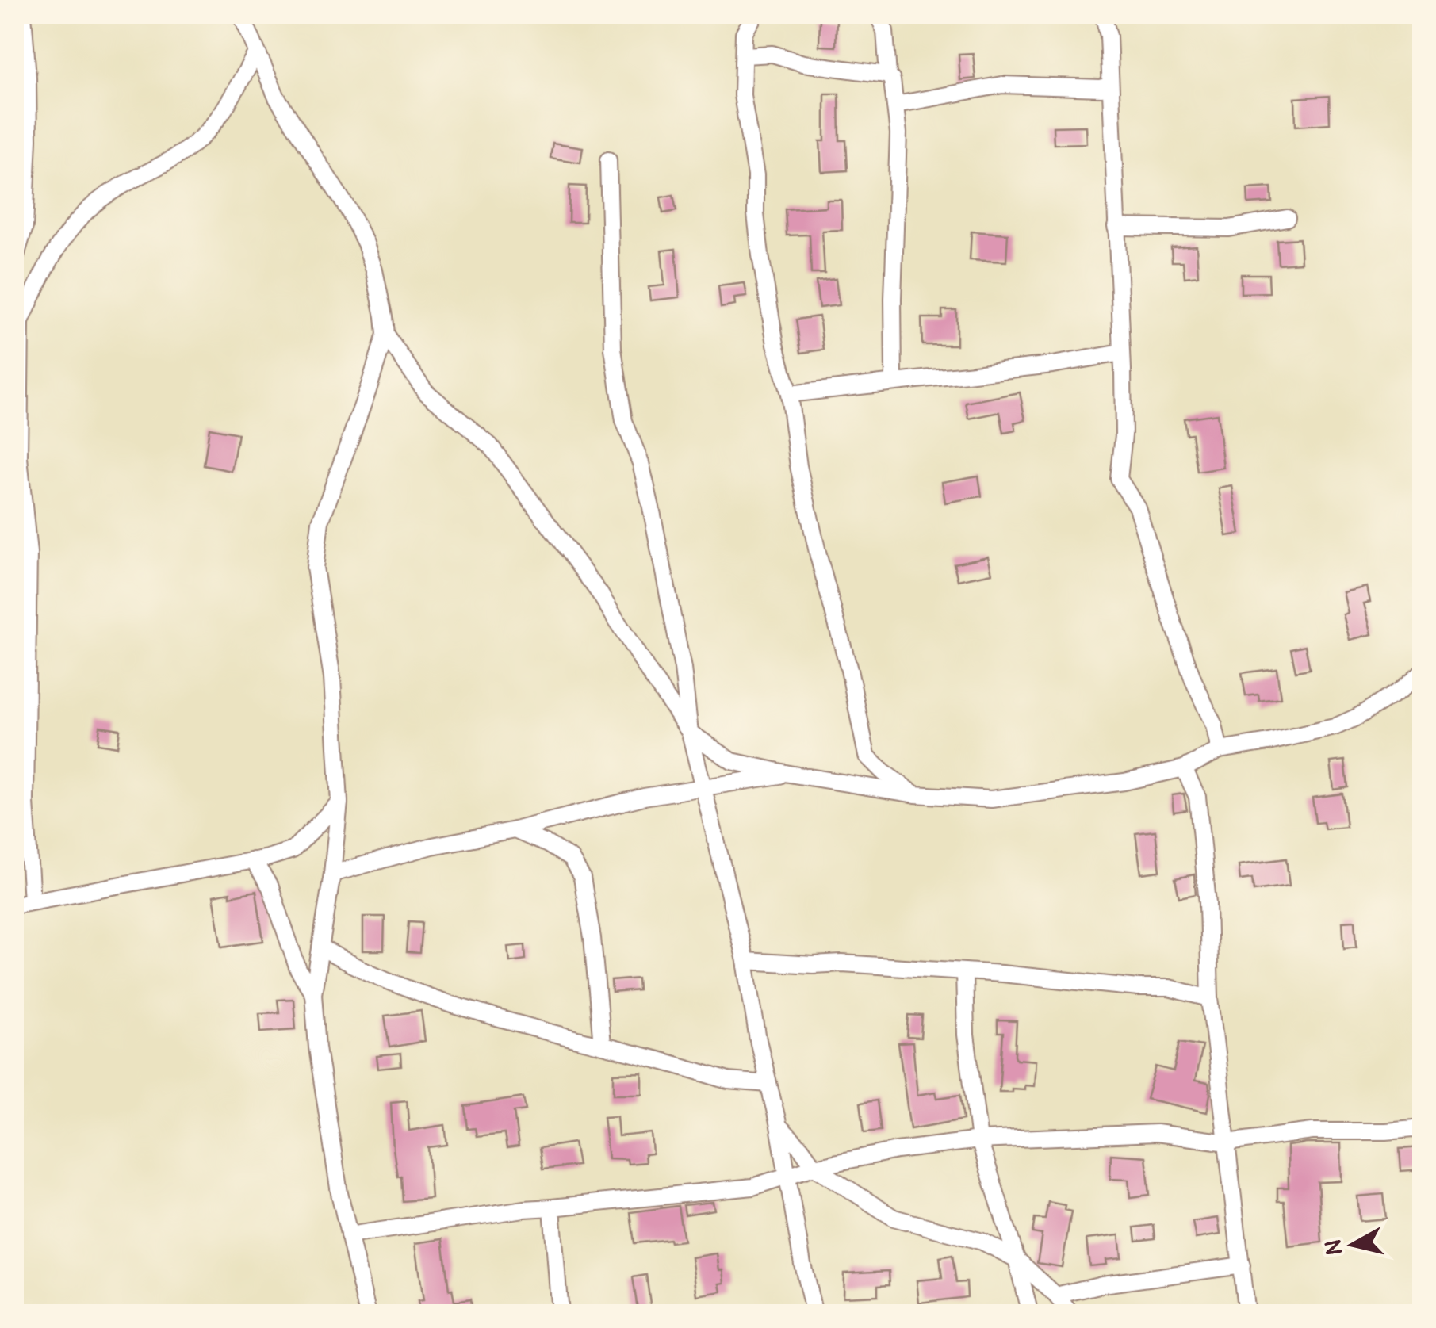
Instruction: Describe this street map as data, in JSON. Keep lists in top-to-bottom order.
{
  "north": "left"
}
